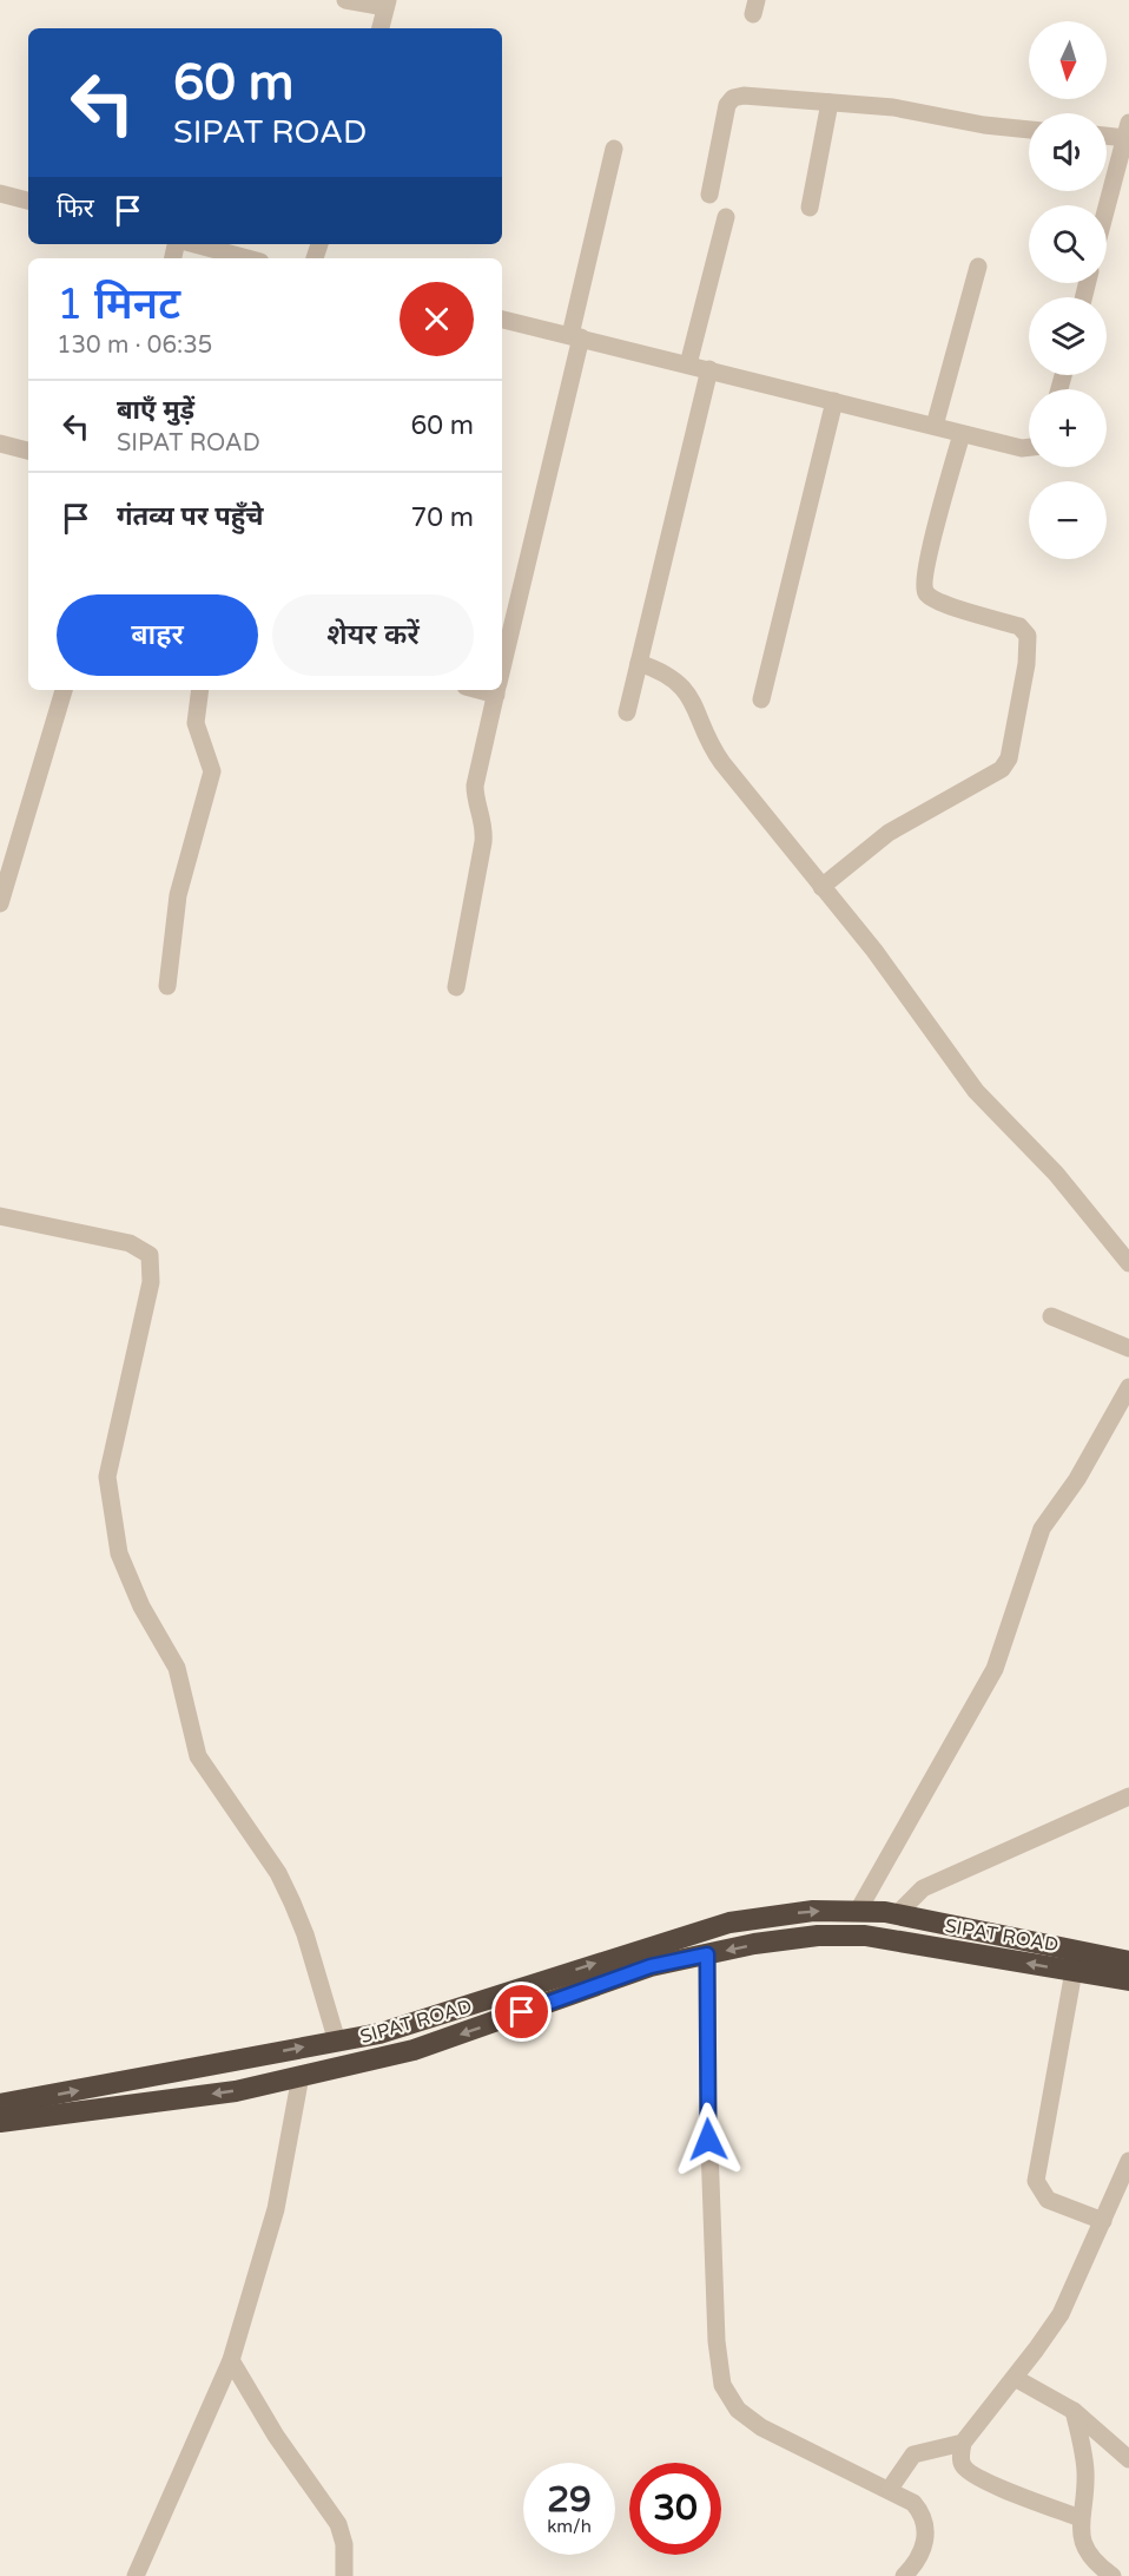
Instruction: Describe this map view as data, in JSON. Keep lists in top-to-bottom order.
{
  "streets": {
    "highway": ["SIPAT ROAD"]
  },
  "north": "bottom",
  "page": {
    "map_buttons": ["+", "−"],
    "turn": ["60 m", "SIPAT ROAD"],
    "then": "फिर",
    "heading": ["1 मिनट", "130 m · 06:35"],
    "list": [
      {
        "name": "बाएँ मुड़ें",
        "note": "SIPAT ROAD",
        "value": "60 m"
      },
      {
        "name": "गंतव्य पर पहुँचे",
        "value": "70 m"
      }
    ],
    "buttons": ["बाहर", "शेयर करें"],
    "speed": "29 km/h",
    "limit": "30"
  }
}
